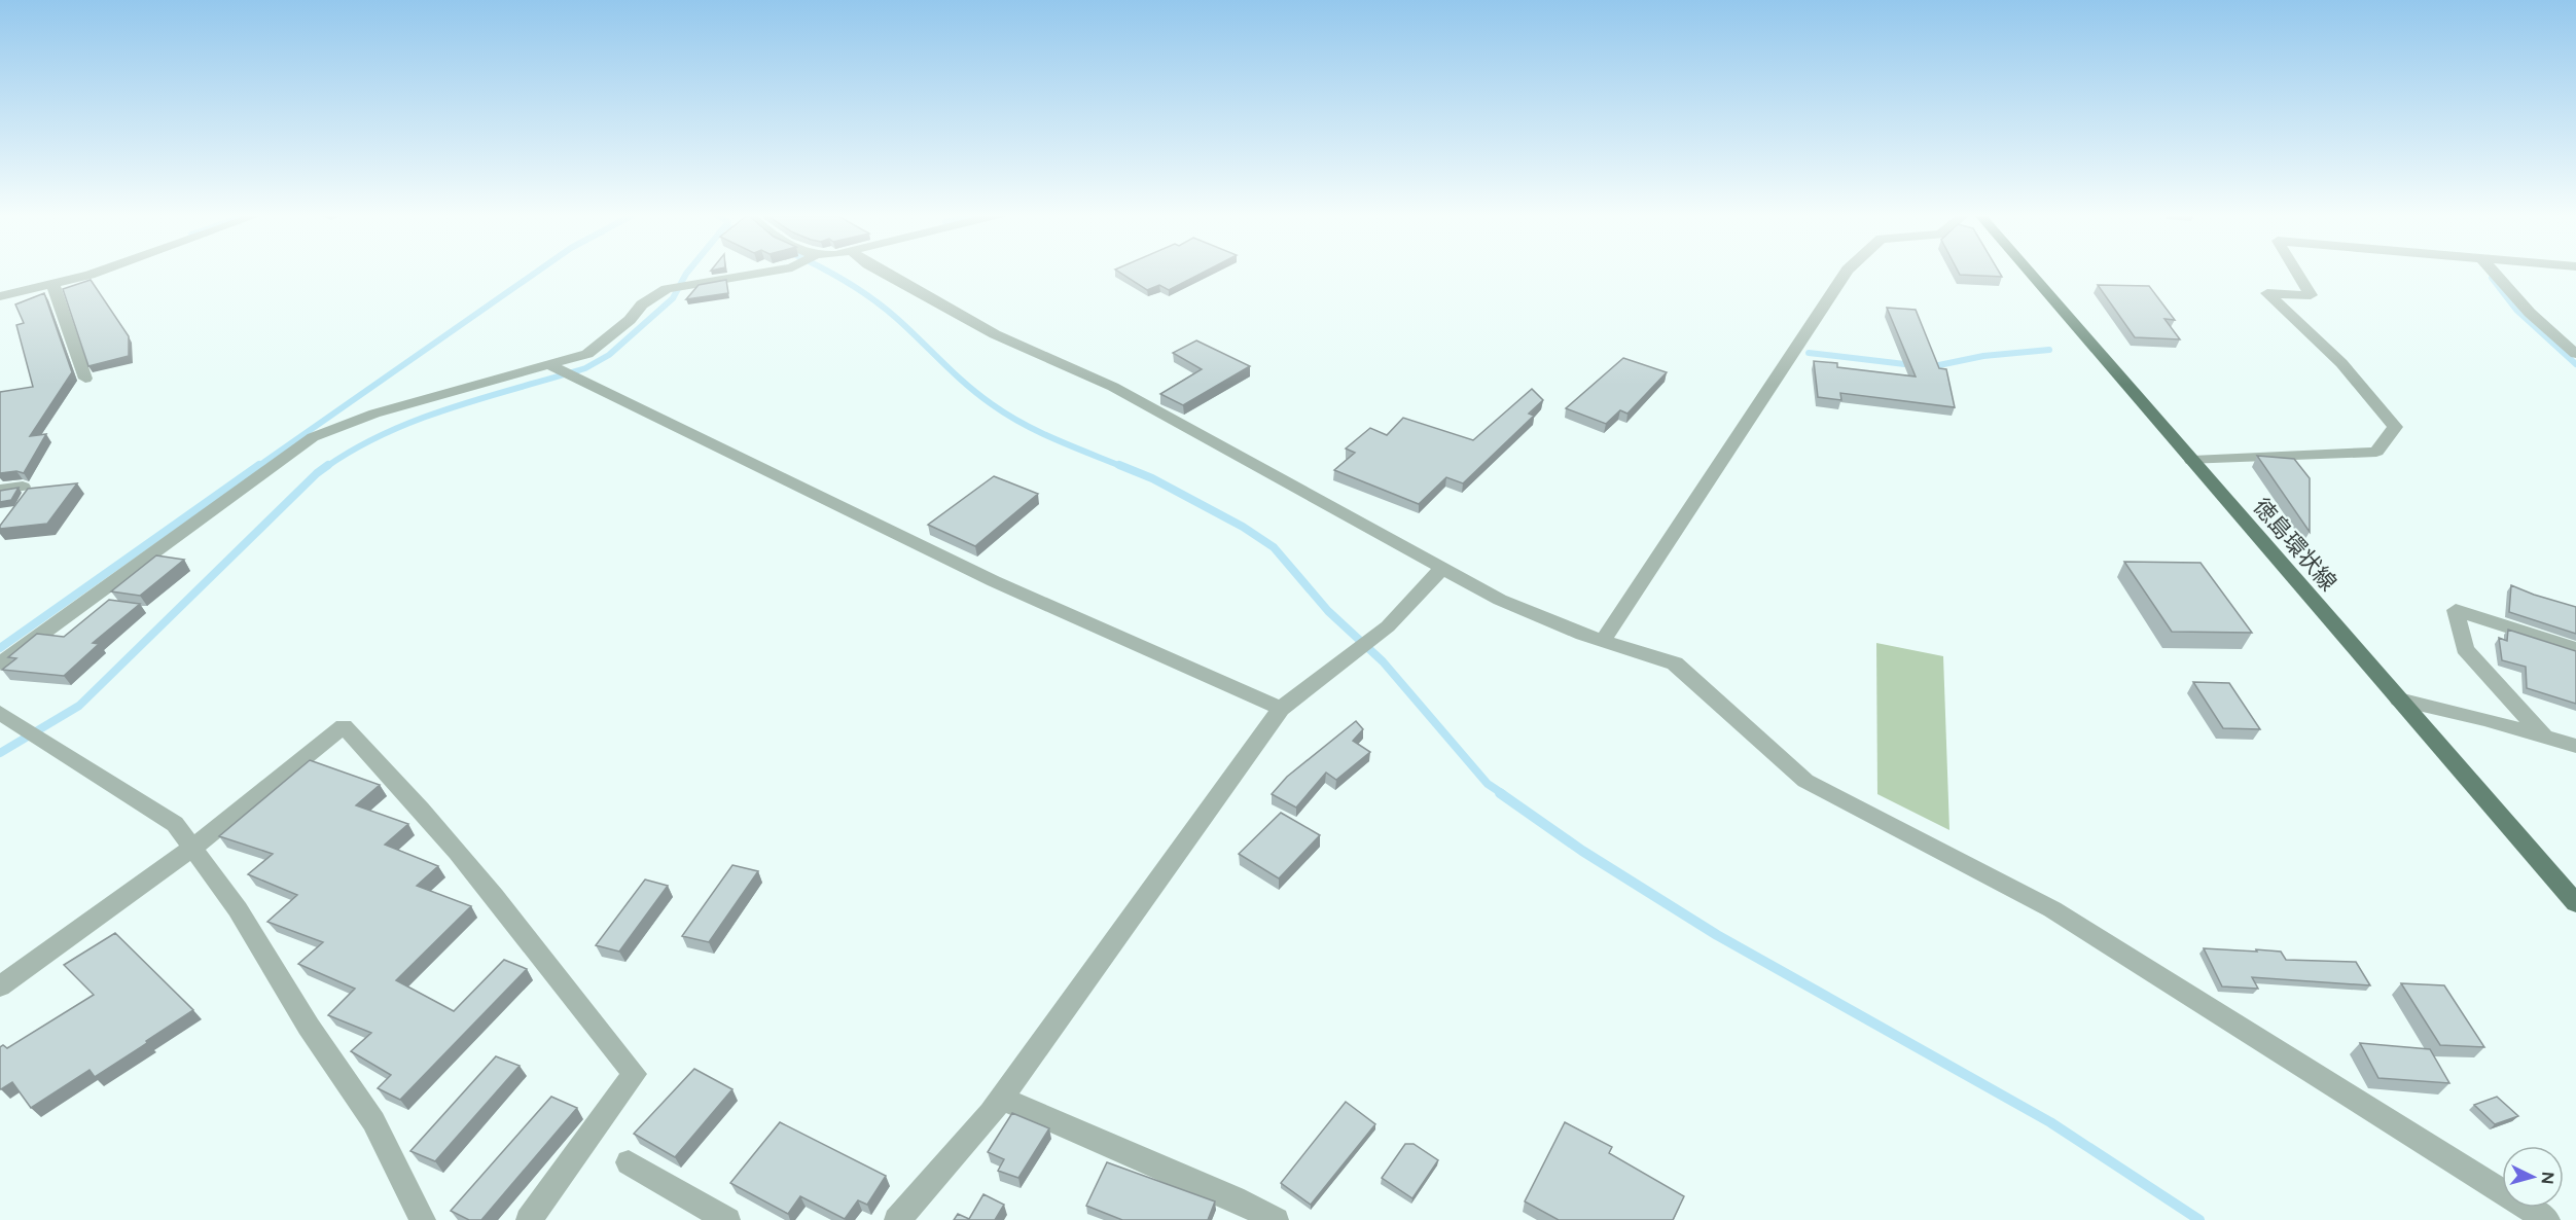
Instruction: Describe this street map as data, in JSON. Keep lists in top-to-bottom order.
{
  "streets": {
    "main road": ["徳島環状線"]
  },
  "north": "right"
}
